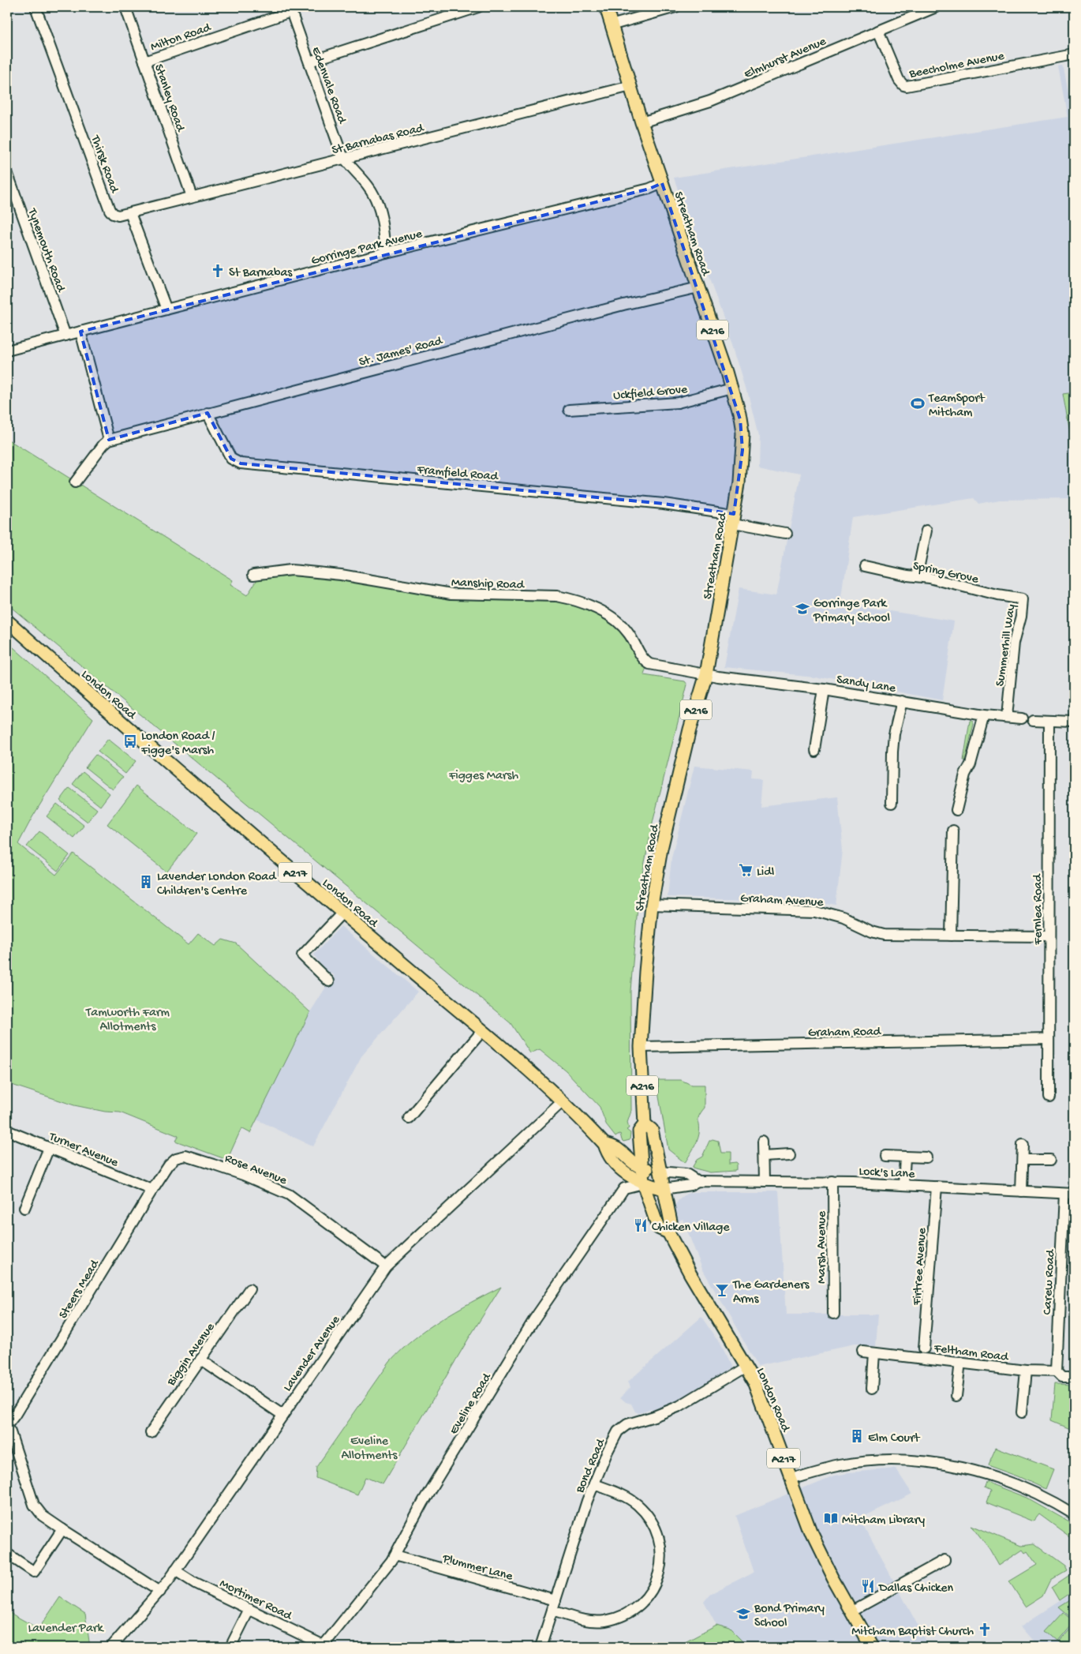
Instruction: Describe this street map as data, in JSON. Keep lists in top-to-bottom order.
{
  "streets": {
    "main road": [
      "Streatham Road",
      "A216",
      "London Road",
      "A217"
    ],
    "street": [
      "Milton Road",
      "Elmhurst Avenue",
      "Beecholme Avenue",
      "Edenvale Road",
      "Stanley Road",
      "St Barnabas Road",
      "Thirsk Road",
      "Gorringe Park Avenue",
      "Tynemouth Road",
      "St. James' Road",
      "Uckfield Grove",
      "Framfield Road",
      "Spring Grove",
      "Manship Road",
      "Summerhill Way",
      "Sandy Lane",
      "Graham Avenue",
      "Fernlea Road",
      "Graham Road",
      "Turner Avenue",
      "Rose Avenue",
      "Lock's Lane",
      "Marsh Avenue",
      "Firtree Avenue",
      "Carew Road",
      "Steers Mead",
      "Feltham Road",
      "Lavender Avenue",
      "Biggin Avenue",
      "Eveline Road",
      "Bond Road",
      "Plummer Lane",
      "Mortimer Road"
    ]
  },
  "crossings": [
    ["Milton Road", "Edenvale Road"],
    ["Milton Road", "Stanley Road"],
    ["Elmhurst Avenue", "Beecholme Avenue"],
    ["Elmhurst Avenue", "Streatham Road"],
    ["Edenvale Road", "St Barnabas Road"],
    ["Edenvale Road", "Gorringe Park Avenue"],
    ["Stanley Road", "St Barnabas Road"],
    ["St Barnabas Road", "Thirsk Road"],
    ["St Barnabas Road", "Streatham Road"],
    ["Streatham Road", "Gorringe Park Avenue"],
    ["Streatham Road", "St. James' Road"],
    ["Streatham Road", "Uckfield Grove"],
    ["Streatham Road", "Framfield Road"],
    ["Streatham Road", "Manship Road"],
    ["Streatham Road", "Sandy Lane"],
    ["Streatham Road", "London Road"],
    ["Streatham Road", "Graham Avenue"],
    ["Streatham Road", "Graham Road"],
    ["Streatham Road", "Lock's Lane"],
    ["Streatham Road", "Eveline Road"],
    ["Gorringe Park Avenue", "Tynemouth Road"],
    ["St. James' Road", "Framfield Road"],
    ["Spring Grove", "Summerhill Way"],
    ["Manship Road", "Sandy Lane"],
    ["Summerhill Way", "Sandy Lane"],
    ["London Road", "Lavender Avenue"],
    ["London Road", "Eveline Road"],
    ["London Road", "Bond Road"],
    ["Graham Avenue", "Fernlea Road"],
    ["Fernlea Road", "Graham Road"],
    ["Turner Avenue", "Steers Mead"],
    ["Rose Avenue", "Steers Mead"],
    ["Rose Avenue", "Lavender Avenue"],
    ["Lock's Lane", "Marsh Avenue"],
    ["Lock's Lane", "Firtree Avenue"],
    ["Lock's Lane", "Carew Road"],
    ["Carew Road", "Feltham Road"],
    ["Steers Mead", "Lavender Avenue"],
    ["Lavender Avenue", "Mortimer Road"],
    ["Eveline Road", "Plummer Lane"],
    ["Eveline Road", "Mortimer Road"],
    ["Bond Road", "Plummer Lane"]
  ],
  "parks": [
    "Figges Marsh",
    "Tamworth Farm Allotments",
    "Eveline Allotments",
    "Lavender Park"
  ],
  "places": {
    "church": ["St Barnabas", "Mitcham Baptist Church"],
    "sports": ["TeamSport Mitcham"],
    "school or university": ["Gorringe Park Primary School", "Bond Primary School"],
    "bus stop": ["London Road / Figge's Marsh"],
    "supermarket": ["Lidl"],
    "building": ["Lavender London Road Children's Centre", "Elm Court"],
    "restaurant": ["Chicken Village", "Dallas Chicken"],
    "bar": ["The Gardeners Arms"],
    "library": ["Mitcham Library"]
  }
}
